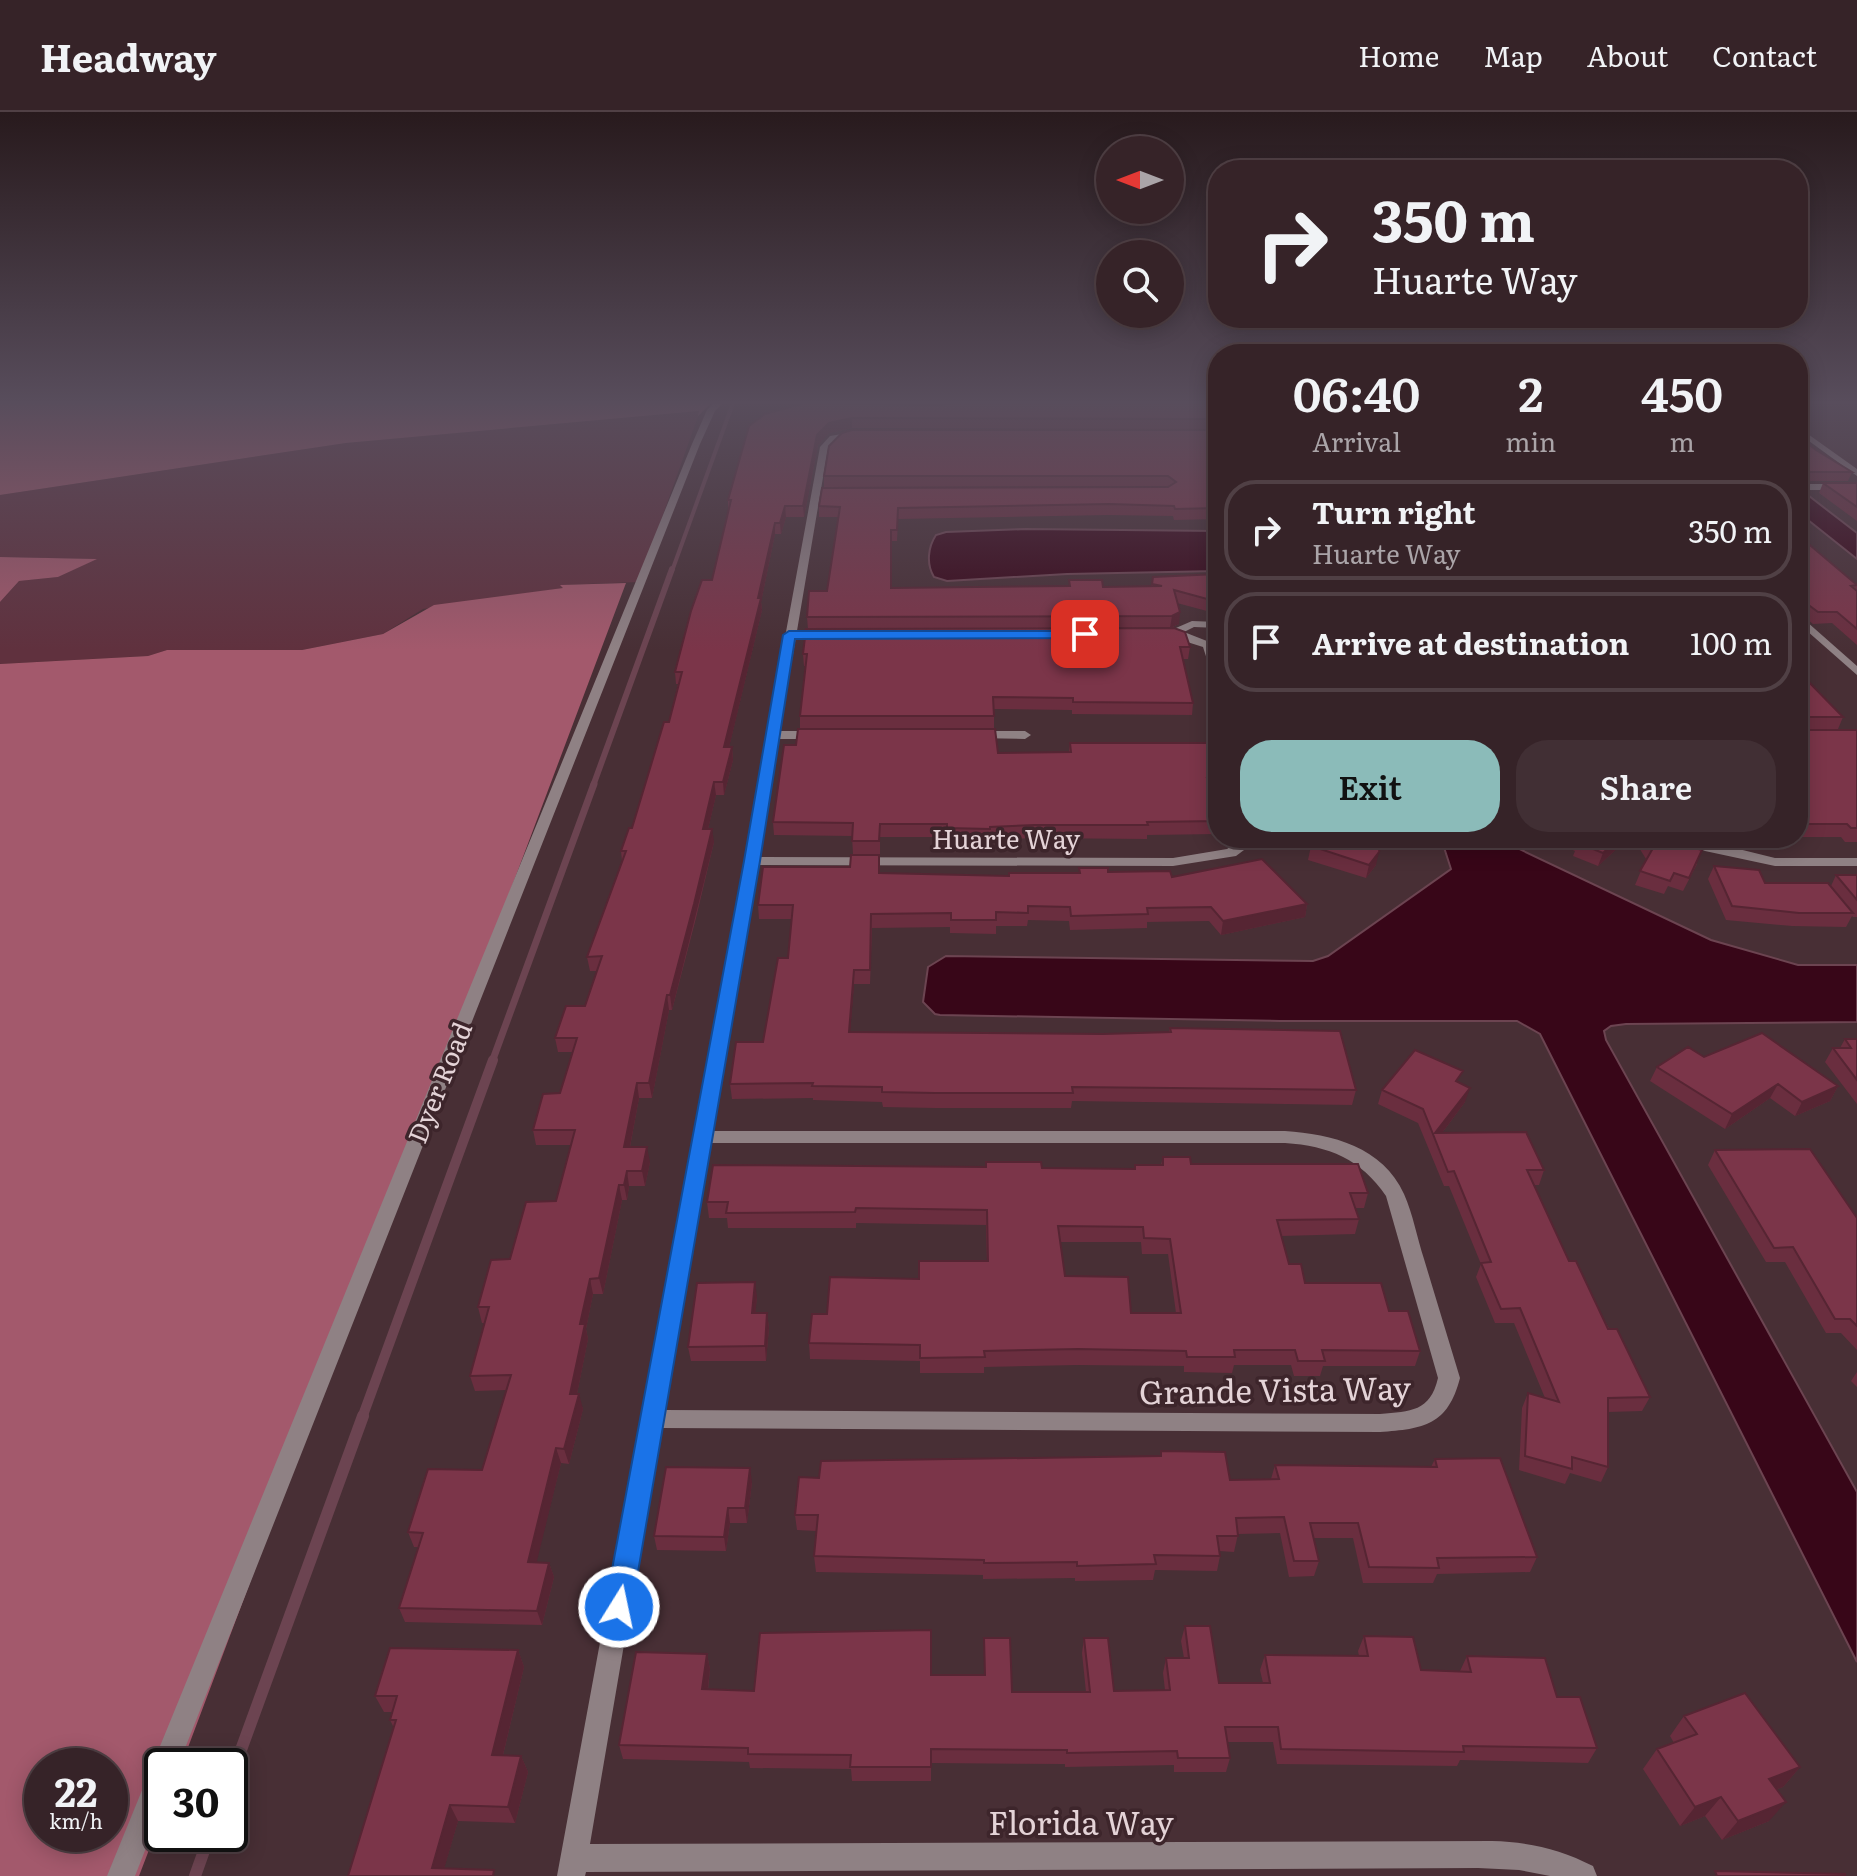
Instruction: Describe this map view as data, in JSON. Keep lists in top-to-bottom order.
{
  "streets": {
    "street": [
      "Huarte Way",
      "Dyer Road",
      "Grande Vista Way",
      "Florida Way"
    ]
  },
  "north": "left",
  "page": {
    "header": "Headway",
    "nav": [
      "Home",
      "Map",
      "About",
      "Contact"
    ],
    "turn": ["350 m", "Huarte Way"],
    "eta": [
      "06:40",
      "Arrival",
      "2",
      "min",
      "450",
      "m"
    ],
    "list": [
      {
        "name": "Turn right",
        "note": "Huarte Way",
        "value": "350 m"
      },
      {
        "name": "Arrive at destination",
        "value": "100 m"
      }
    ],
    "buttons": ["Exit", "Share"],
    "speed": "22 km/h",
    "limit": "30"
  }
}
